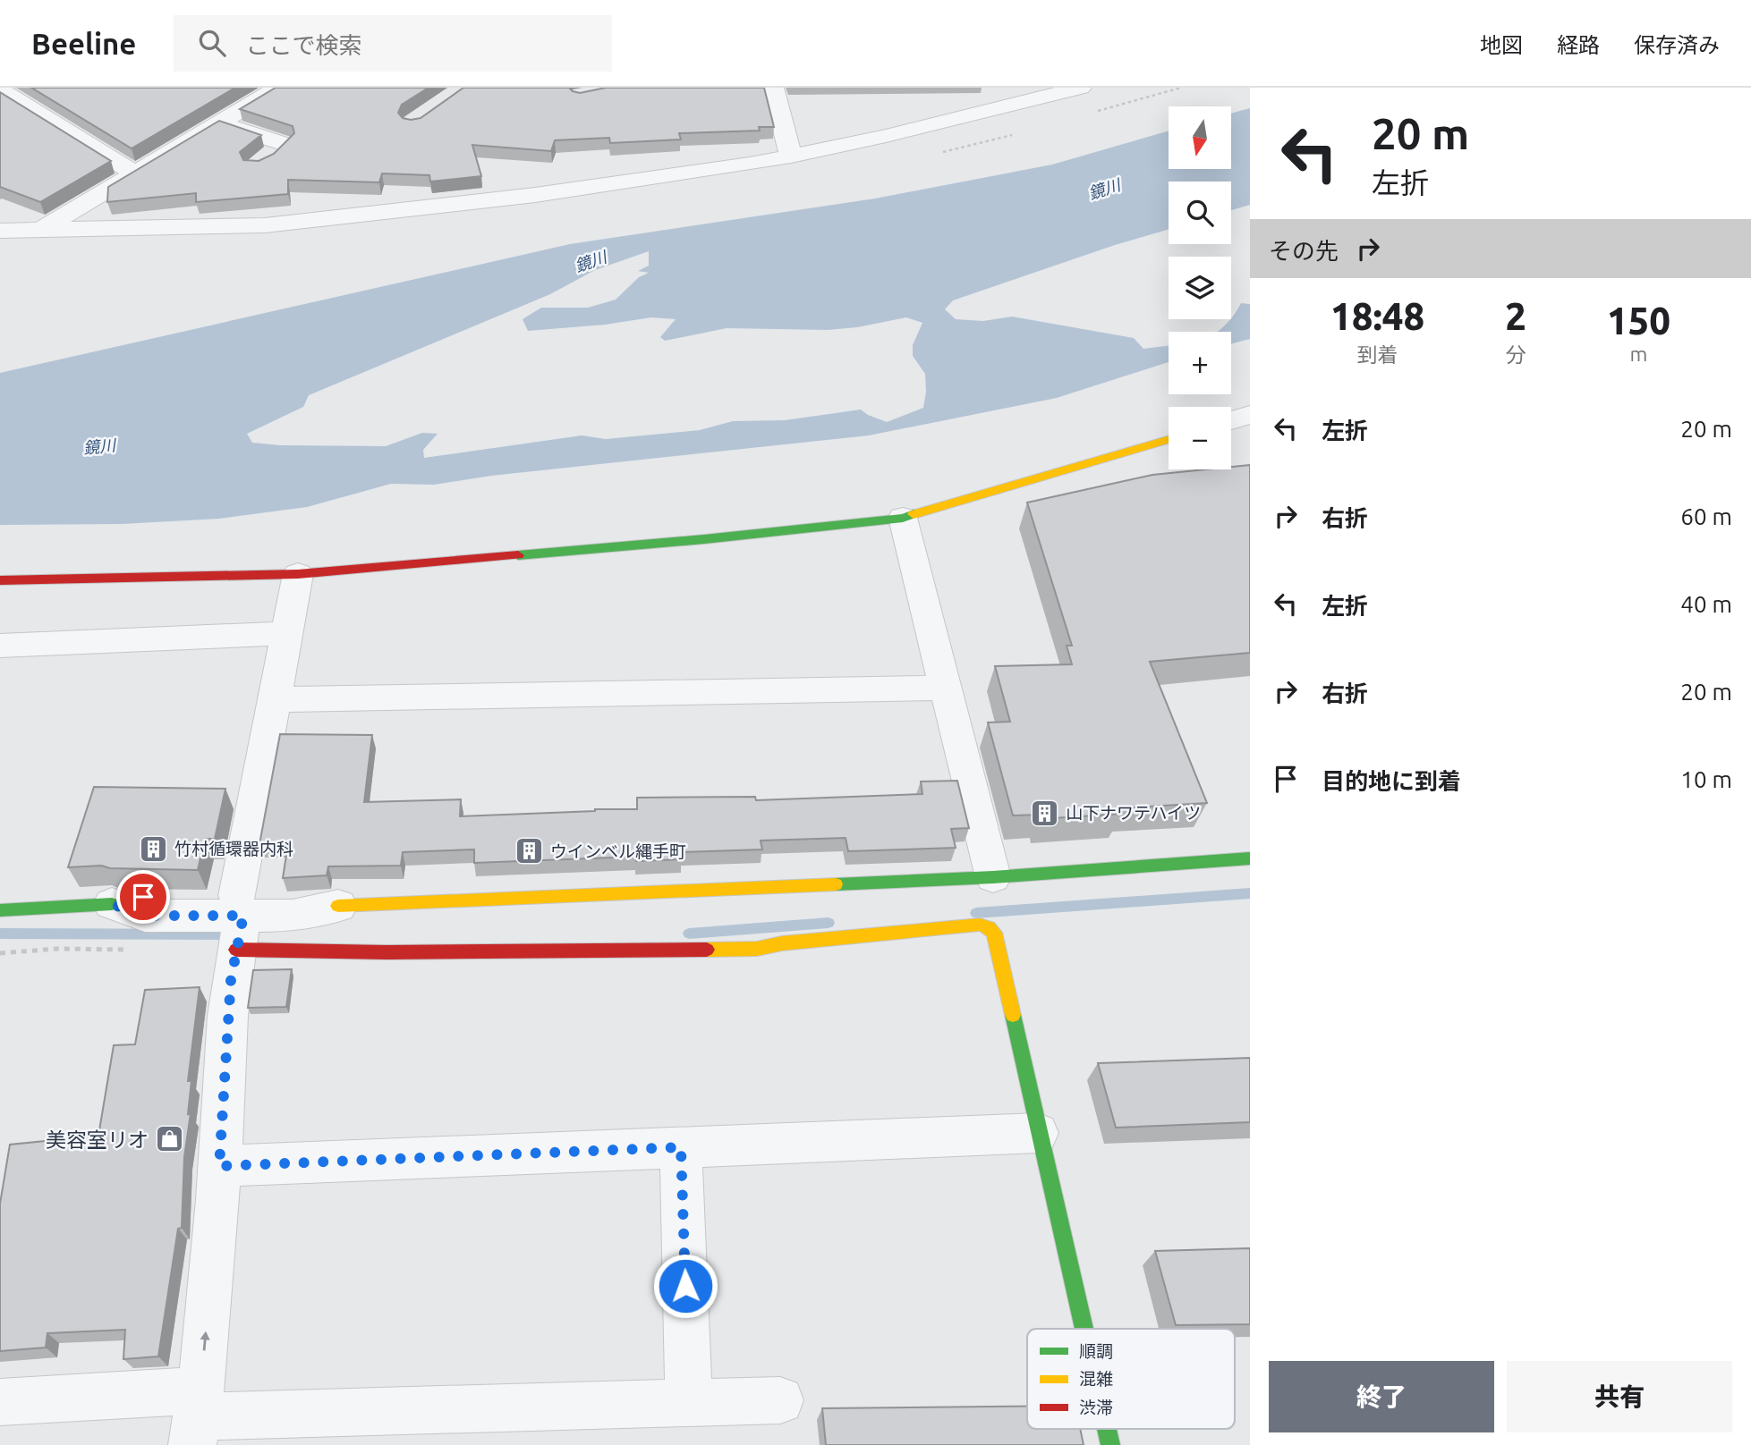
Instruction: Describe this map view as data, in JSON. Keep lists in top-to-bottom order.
{
  "water": ["鏡川"],
  "places": {
    "building": ["山下ナワテハイツ", "竹村循環器内科", "ウインベル縄手町"],
    "shop": ["美容室リオ"]
  },
  "legend": ["順調", "混雑", "渋滞"],
  "north": "bottom",
  "page": {
    "header": "Beeline",
    "search": "ここで検索",
    "nav": ["地図", "経路", "保存済み"],
    "turn": ["20 m", "左折"],
    "map_buttons": ["+", "−"],
    "then": "その先",
    "eta": [
      "18:48",
      "到着",
      "2",
      "分",
      "150",
      "m"
    ],
    "list": [
      {
        "name": "左折",
        "value": "20 m"
      },
      {
        "name": "右折",
        "value": "60 m"
      },
      {
        "name": "左折",
        "value": "40 m"
      },
      {
        "name": "右折",
        "value": "20 m"
      },
      {
        "name": "目的地に到着",
        "value": "10 m"
      }
    ],
    "buttons": ["終了", "共有"]
  }
}
